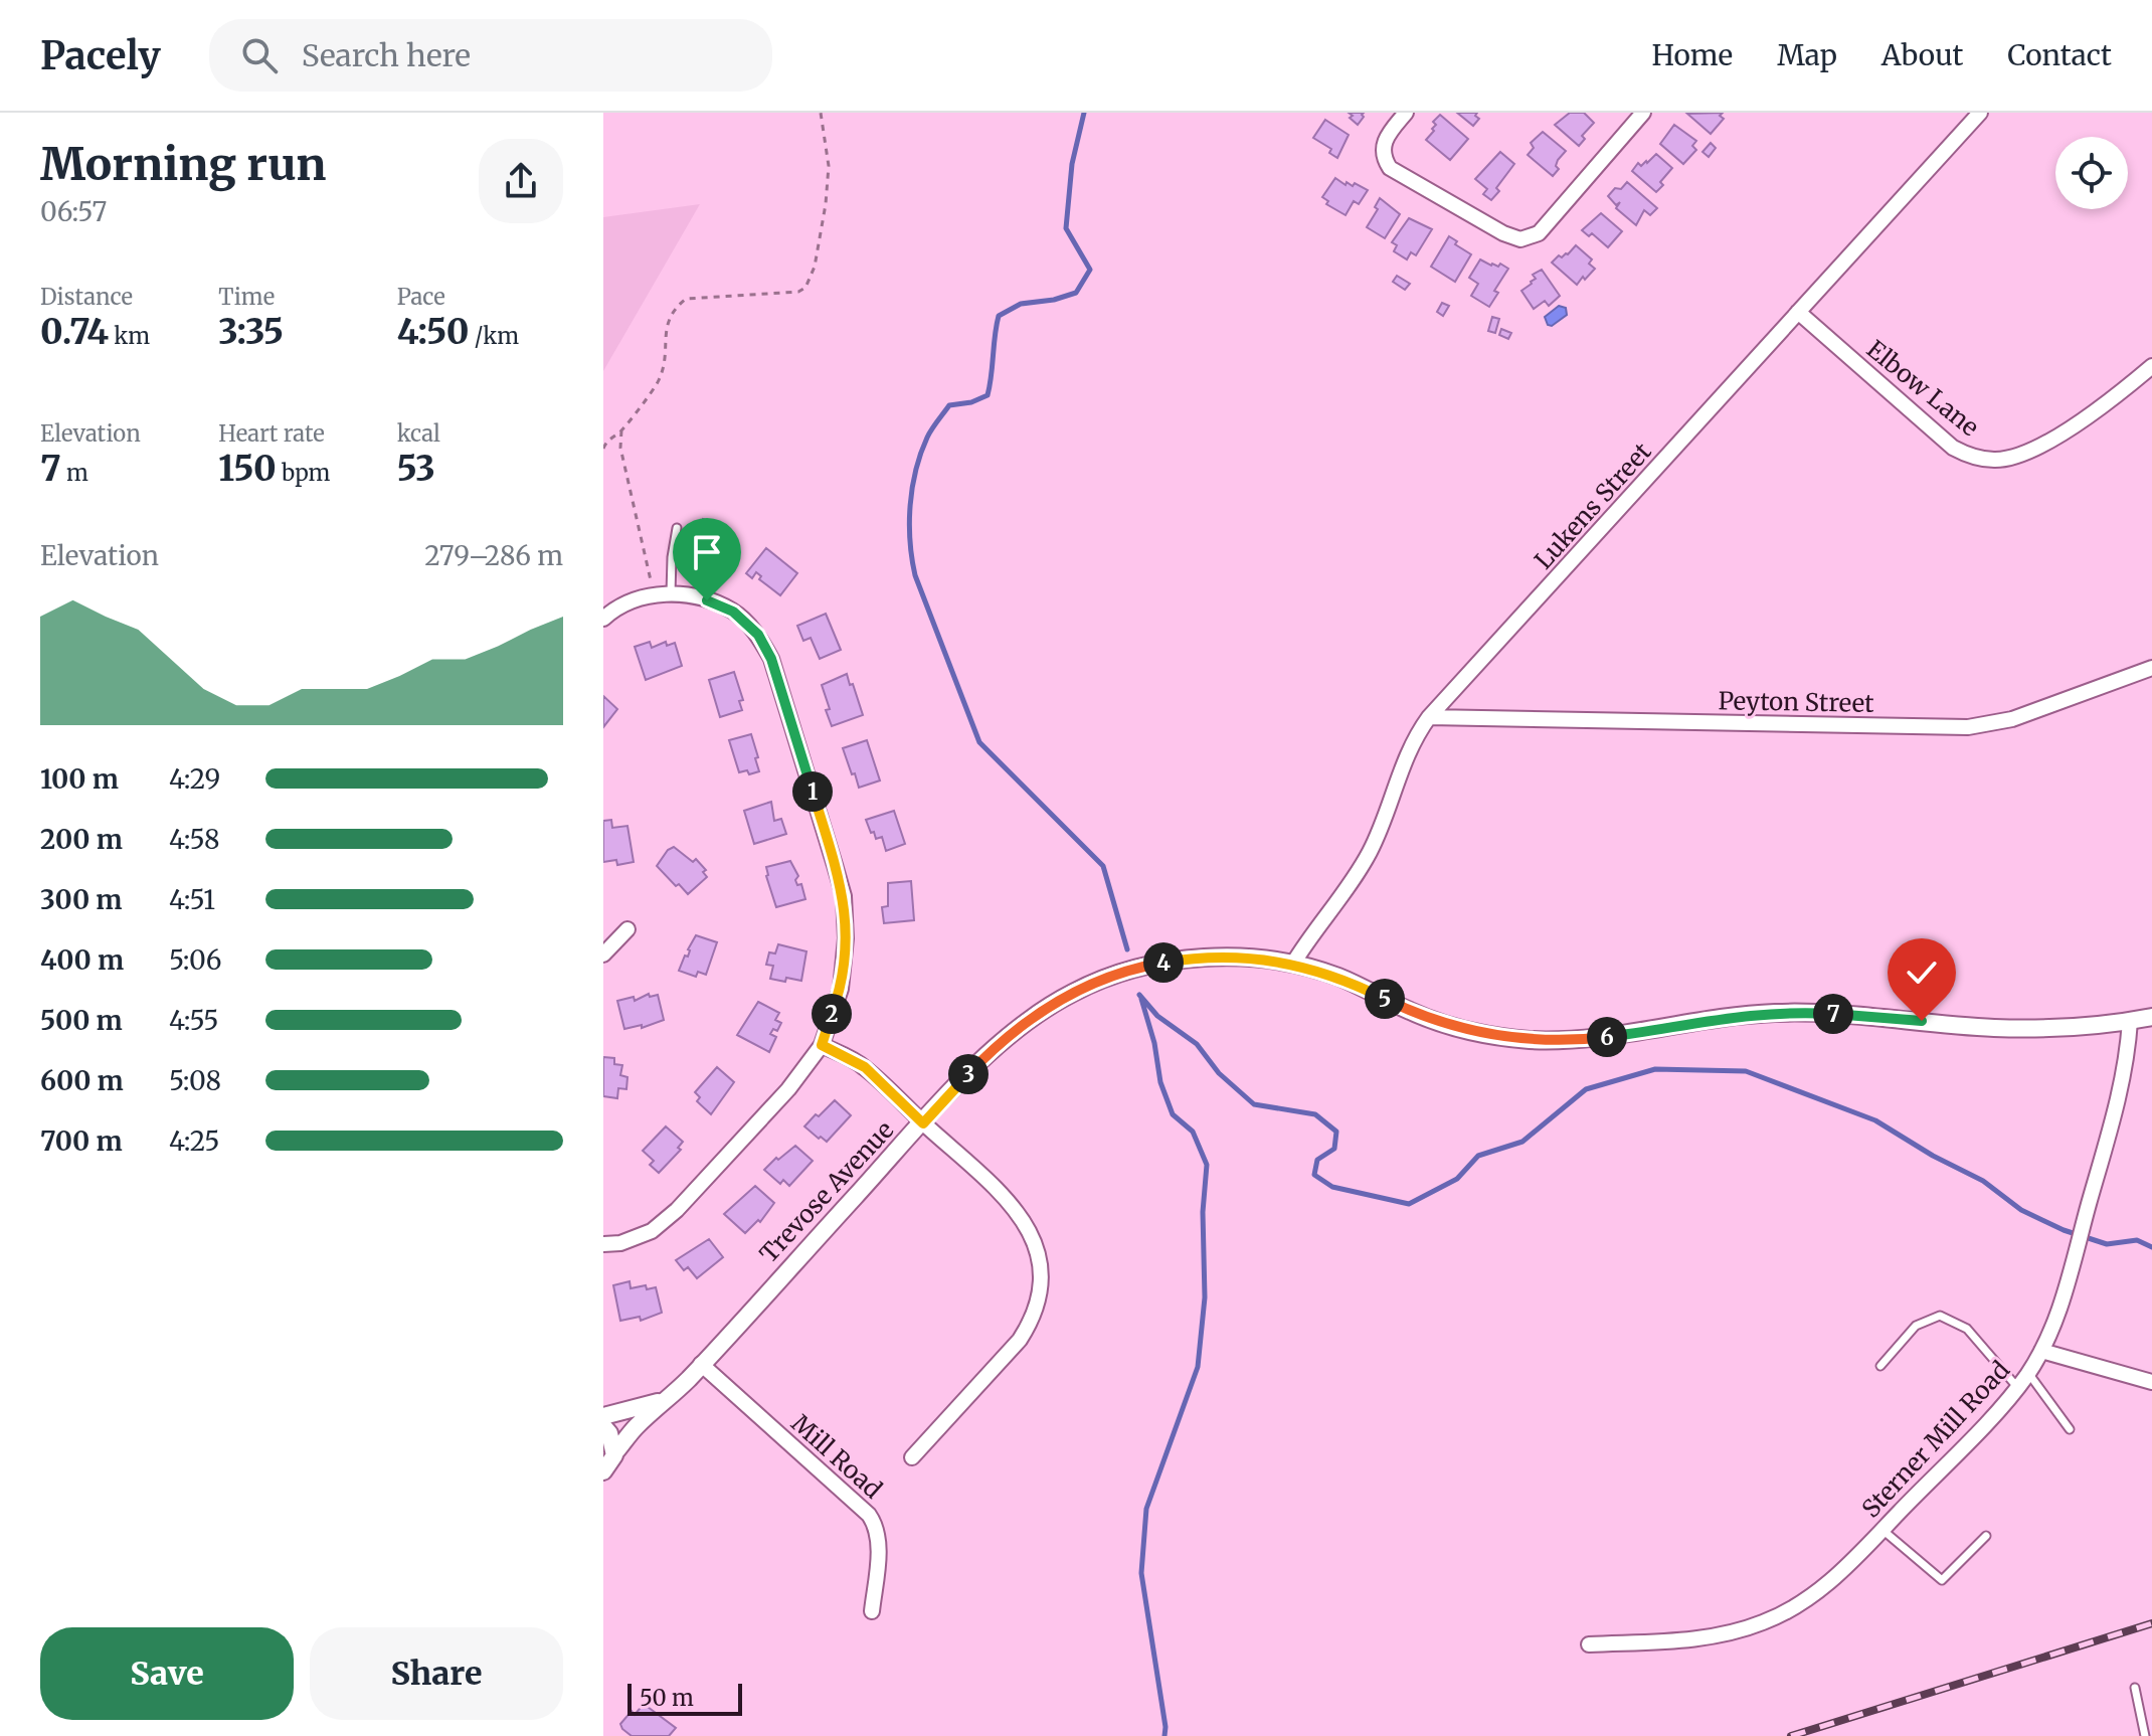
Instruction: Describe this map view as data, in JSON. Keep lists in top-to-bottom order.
{
  "streets": {
    "street": [
      "Elbow Lane",
      "Lukens Street",
      "Peyton Street",
      "Trevose Avenue",
      "Sterner Mill Road",
      "Mill Road"
    ]
  },
  "crossings": [
    ["Elbow Lane", "Lukens Street"],
    ["Lukens Street", "Peyton Street"],
    ["Lukens Street", "Trevose Avenue"],
    ["Trevose Avenue", "Sterner Mill Road"],
    ["Trevose Avenue", "Mill Road"]
  ],
  "scale_bar": "50 m",
  "page": {
    "header": "Pacely",
    "search": "Search here",
    "nav": [
      "Home",
      "Map",
      "About",
      "Contact"
    ],
    "heading": ["Morning run", "06:57"],
    "stats": [
      ["Distance", "0.74 km"],
      ["Time", "3:35"],
      ["Pace", "4:50 /km"],
      ["Elevation", "7 m"],
      ["Heart rate", "150 bpm"],
      ["kcal", "53"]
    ],
    "chart": ["Elevation", "279–286 m"],
    "list": [
      {
        "name": "100 m",
        "note": "4:29"
      },
      {
        "name": "200 m",
        "note": "4:58"
      },
      {
        "name": "300 m",
        "note": "4:51"
      },
      {
        "name": "400 m",
        "note": "5:06"
      },
      {
        "name": "500 m",
        "note": "4:55"
      },
      {
        "name": "600 m",
        "note": "5:08"
      },
      {
        "name": "700 m",
        "note": "4:25"
      }
    ],
    "pins": [
      "1",
      "4",
      "5",
      "2",
      "7",
      "6",
      "3"
    ],
    "buttons": ["Save", "Share"],
    "scale": "50 m"
  }
}
